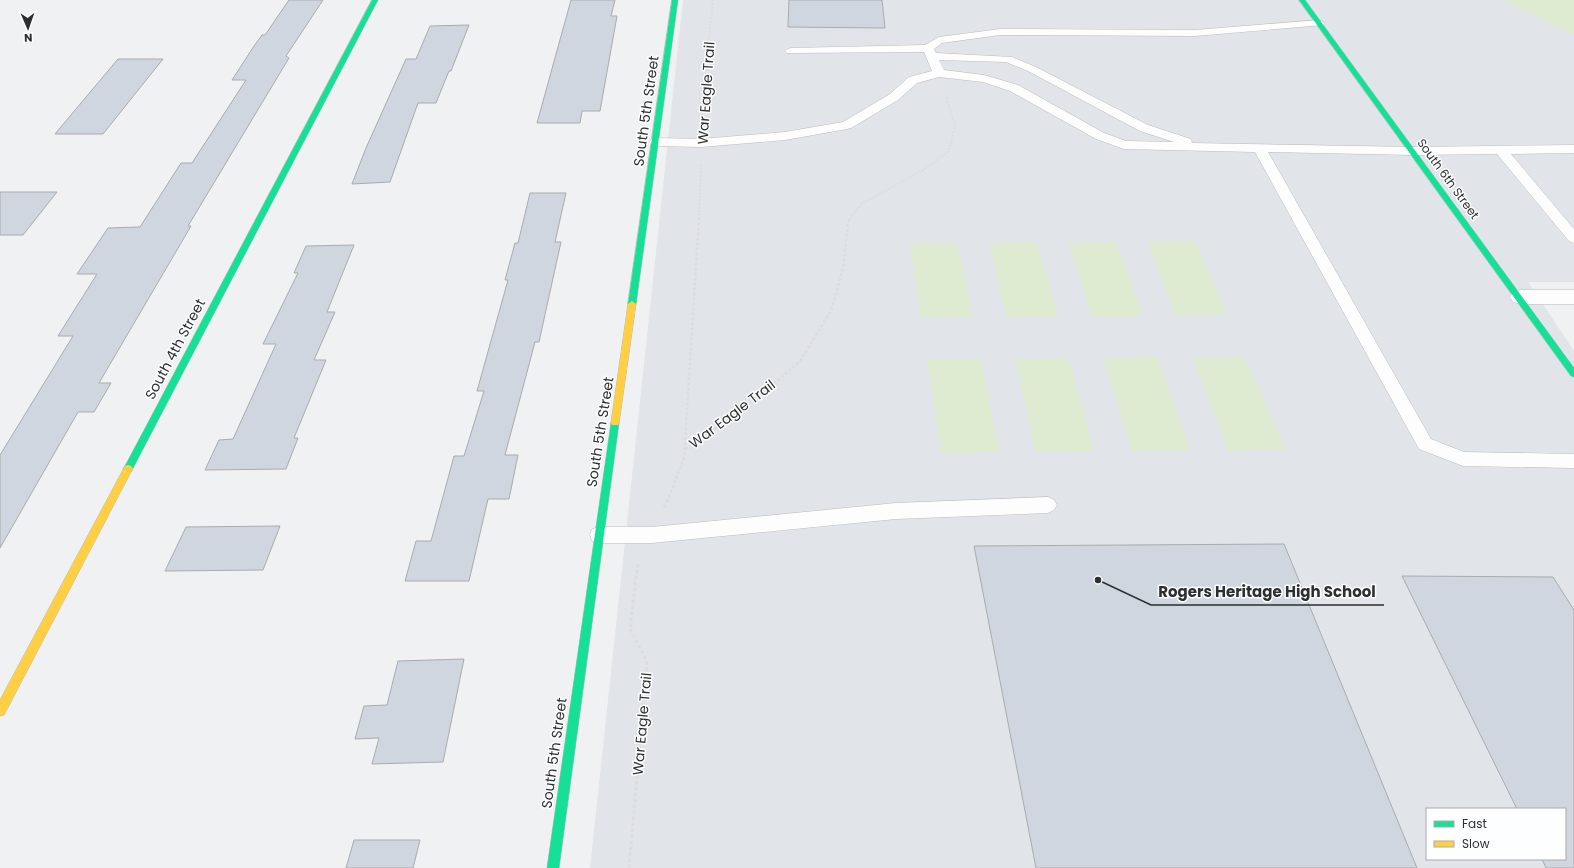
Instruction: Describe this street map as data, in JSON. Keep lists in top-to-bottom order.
{
  "streets": {
    "street": ["South 5th Street", "South 6th Street", "South 4th Street"],
    "path": ["War Eagle Trail"]
  },
  "places": ["Rogers Heritage High School"],
  "legend": ["Fast", "Slow"],
  "north": "bottom"
}
